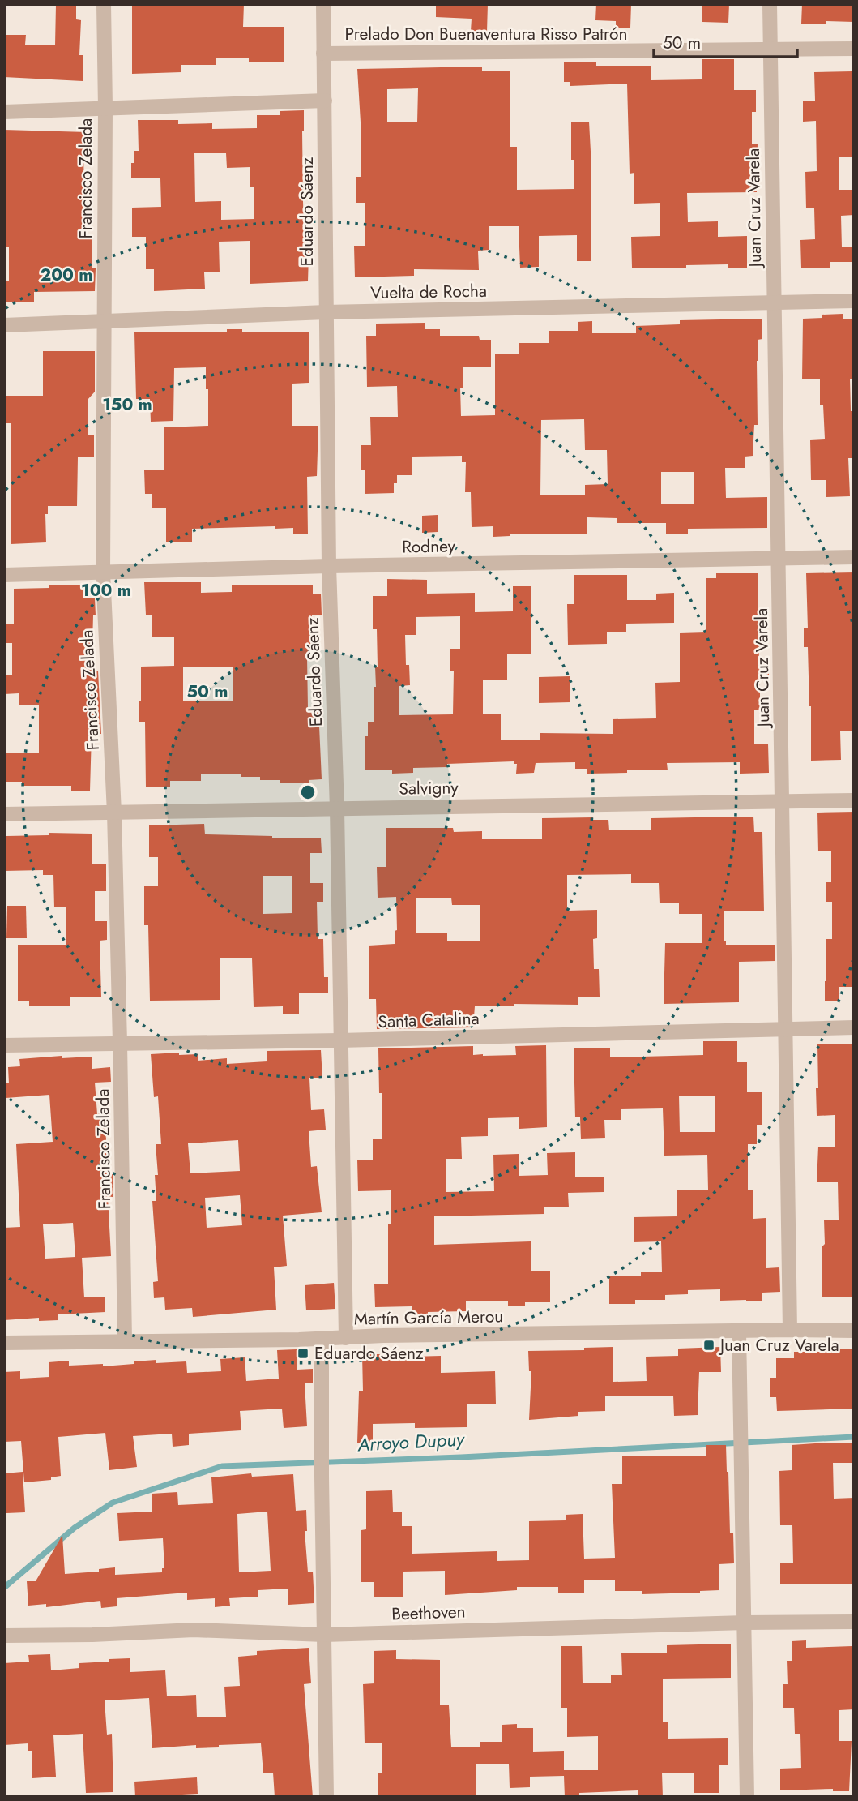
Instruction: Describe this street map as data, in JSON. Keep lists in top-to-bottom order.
{
  "streets": {
    "street": [
      "Prelado Don Buenaventura Risso Patrón",
      "Francisco Zelada",
      "Juan Cruz Varela",
      "Eduardo Sáenz",
      "Vuelta de Rocha",
      "Rodney",
      "Salvigny",
      "Santa Catalina",
      "Martín García Merou",
      "Beethoven"
    ]
  },
  "crossings": [
    ["Prelado Don Buenaventura Risso Patrón", "Juan Cruz Varela"],
    ["Prelado Don Buenaventura Risso Patrón", "Eduardo Sáenz"],
    ["Francisco Zelada", "Vuelta de Rocha"],
    ["Francisco Zelada", "Rodney"],
    ["Francisco Zelada", "Salvigny"],
    ["Francisco Zelada", "Santa Catalina"],
    ["Francisco Zelada", "Martín García Merou"],
    ["Juan Cruz Varela", "Vuelta de Rocha"],
    ["Juan Cruz Varela", "Rodney"],
    ["Juan Cruz Varela", "Salvigny"],
    ["Juan Cruz Varela", "Santa Catalina"],
    ["Juan Cruz Varela", "Martín García Merou"],
    ["Eduardo Sáenz", "Vuelta de Rocha"],
    ["Eduardo Sáenz", "Rodney"],
    ["Eduardo Sáenz", "Salvigny"],
    ["Eduardo Sáenz", "Santa Catalina"],
    ["Eduardo Sáenz", "Martín García Merou"]
  ],
  "water": ["Arroyo Dupuy"],
  "places": {
    "transit": ["Juan Cruz Varela", "Eduardo Sáenz"]
  },
  "scale_bar": "50 m",
  "rings": [
    "200 m",
    "150 m",
    "100 m",
    "50 m"
  ]
}
